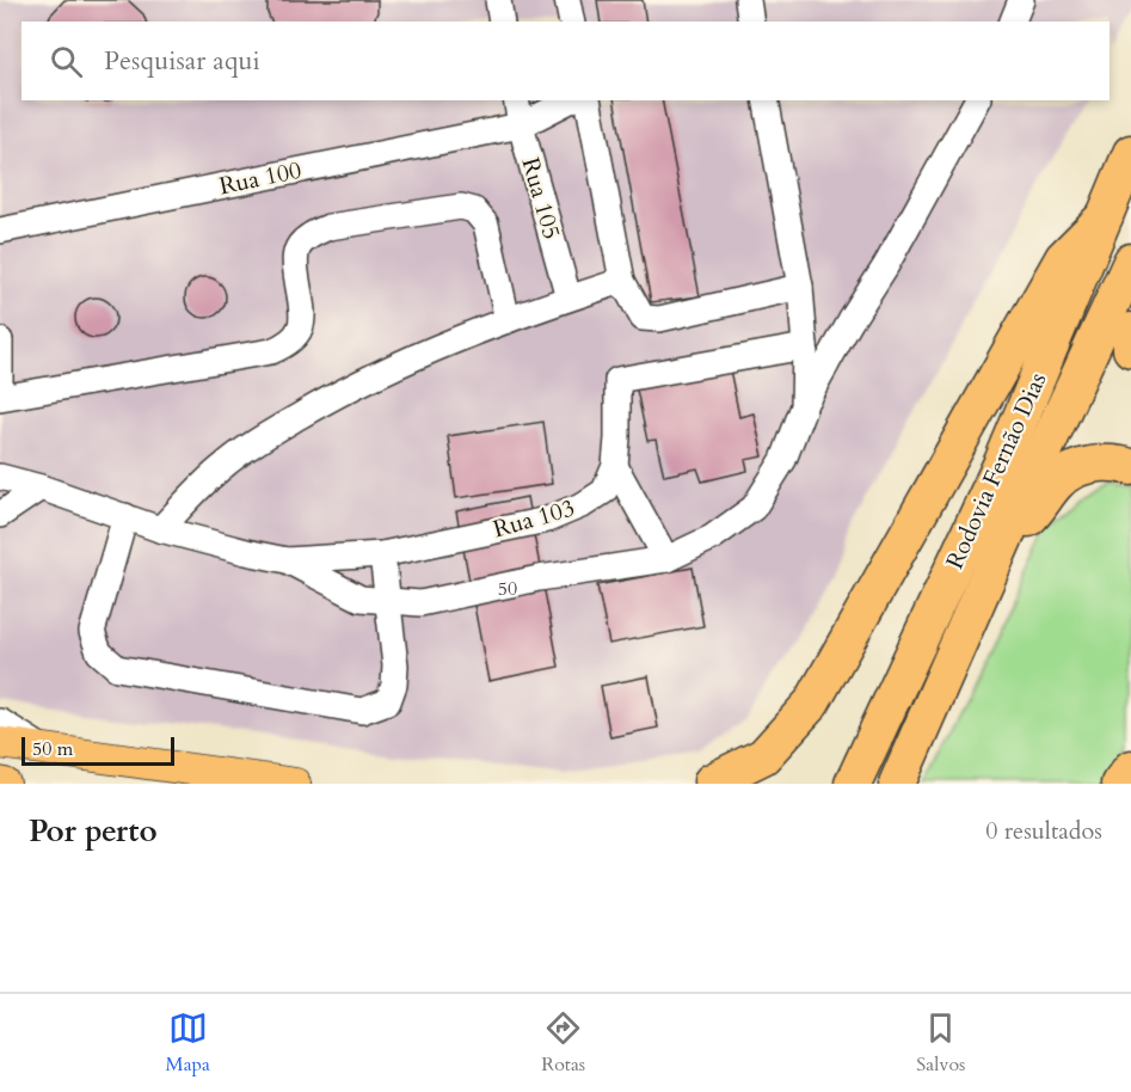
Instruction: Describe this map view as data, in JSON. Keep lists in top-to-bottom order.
{
  "streets": {
    "highway": ["Rodovia Fernão Dias"],
    "lane": ["Rua 100", "Rua 105", "Rua 103"]
  },
  "crossings": [
    ["Rua 100", "Rua 105"]
  ],
  "house_numbers": ["50"],
  "scale_bar": "50 m",
  "page": {
    "search": "Pesquisar aqui",
    "scale": "50 m",
    "heading": ["Por perto", "0 resultados"],
    "nav": ["Mapa", "Rotas", "Salvos"]
  }
}
